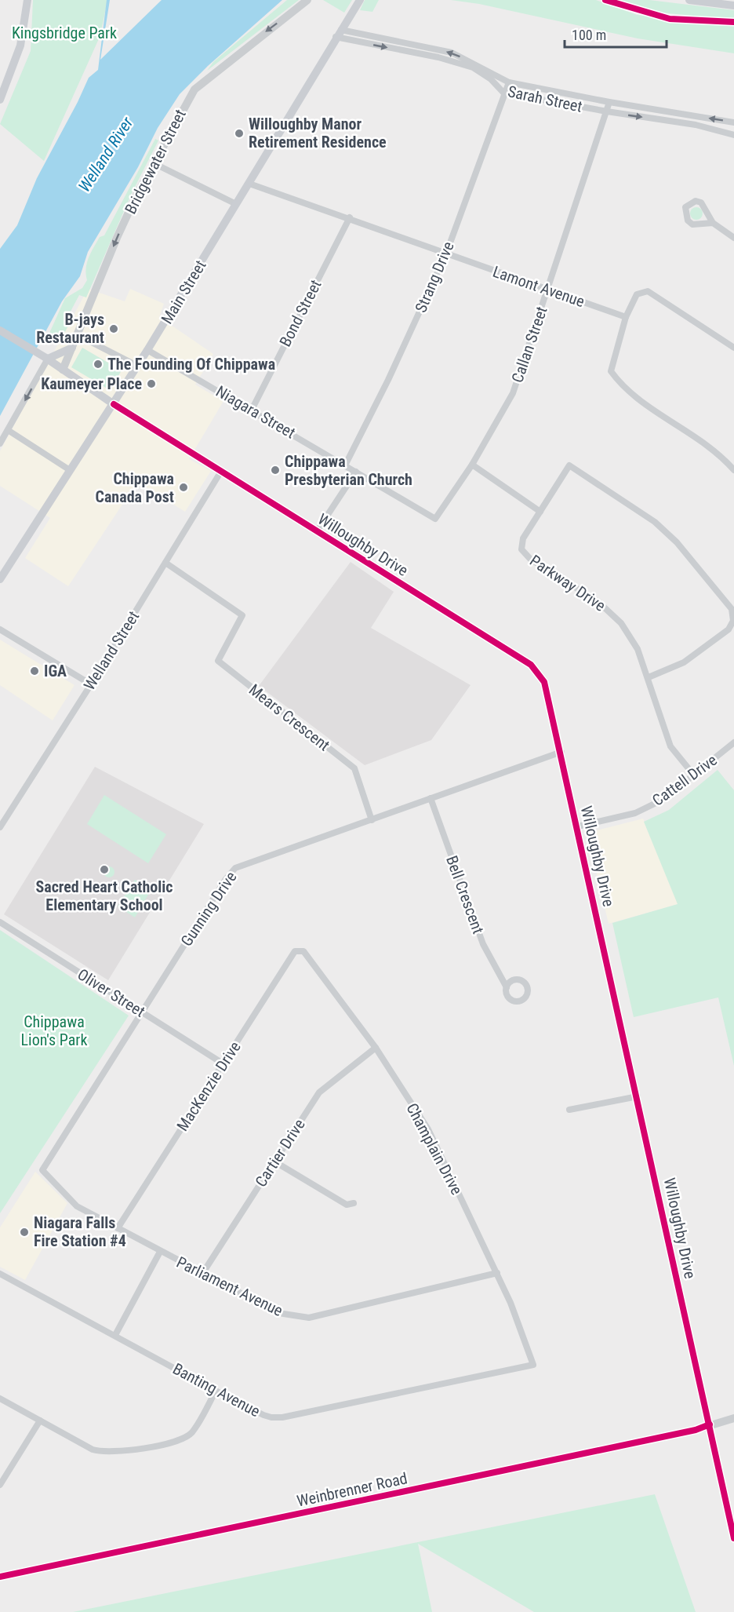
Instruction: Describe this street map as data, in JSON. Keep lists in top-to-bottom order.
{
  "streets": {
    "main road": ["Main Street"],
    "street": [
      "Sarah Street",
      "Bridgewater Street",
      "Strang Drive",
      "Lamont Avenue",
      "Bond Street",
      "Callan Street",
      "Niagara Street",
      "Willoughby Drive",
      "Parkway Drive",
      "Welland Street",
      "Mears Crescent",
      "Cattell Drive",
      "Bell Crescent",
      "Gunning Drive",
      "Oliver Street",
      "MacKenzie Drive",
      "Champlain Drive",
      "Cartier Drive",
      "Parliament Avenue",
      "Banting Avenue",
      "Weinbrenner Road"
    ]
  },
  "crossings": [
    ["Sarah Street", "Strang Drive"],
    ["Sarah Street", "Main Street"],
    ["Sarah Street", "Callan Street"],
    ["Strang Drive", "Lamont Avenue"],
    ["Strang Drive", "Niagara Street"],
    ["Lamont Avenue", "Main Street"],
    ["Lamont Avenue", "Bond Street"],
    ["Lamont Avenue", "Callan Street"],
    ["Main Street", "Niagara Street"],
    ["Main Street", "Willoughby Drive"],
    ["Bond Street", "Niagara Street"],
    ["Callan Street", "Niagara Street"],
    ["Willoughby Drive", "Welland Street"],
    ["Willoughby Drive", "Cattell Drive"],
    ["Willoughby Drive", "Gunning Drive"],
    ["Willoughby Drive", "Weinbrenner Road"],
    ["Parkway Drive", "Cattell Drive"],
    ["Welland Street", "Mears Crescent"],
    ["Mears Crescent", "Gunning Drive"],
    ["Bell Crescent", "Gunning Drive"],
    ["Gunning Drive", "Oliver Street"],
    ["Gunning Drive", "Parliament Avenue"],
    ["Oliver Street", "MacKenzie Drive"],
    ["MacKenzie Drive", "Champlain Drive"],
    ["MacKenzie Drive", "Parliament Avenue"],
    ["Champlain Drive", "Cartier Drive"],
    ["Champlain Drive", "Parliament Avenue"],
    ["Champlain Drive", "Banting Avenue"],
    ["Cartier Drive", "Parliament Avenue"]
  ],
  "one_way": ["Bridgewater Street"],
  "water": ["Welland River"],
  "parks": ["Kingsbridge Park", "Chippawa Lion's Park"],
  "places": [
    "Willoughby Manor Retirement Residence",
    "B-jays Restaurant",
    "The Founding Of Chippawa",
    "Kaumeyer Place",
    "Chippawa Presbyterian Church",
    "Chippawa Canada Post",
    "IGA",
    "Sacred Heart Catholic Elementary School",
    "Niagara Falls Fire Station #4"
  ],
  "scale_bar": "100 m"
}
